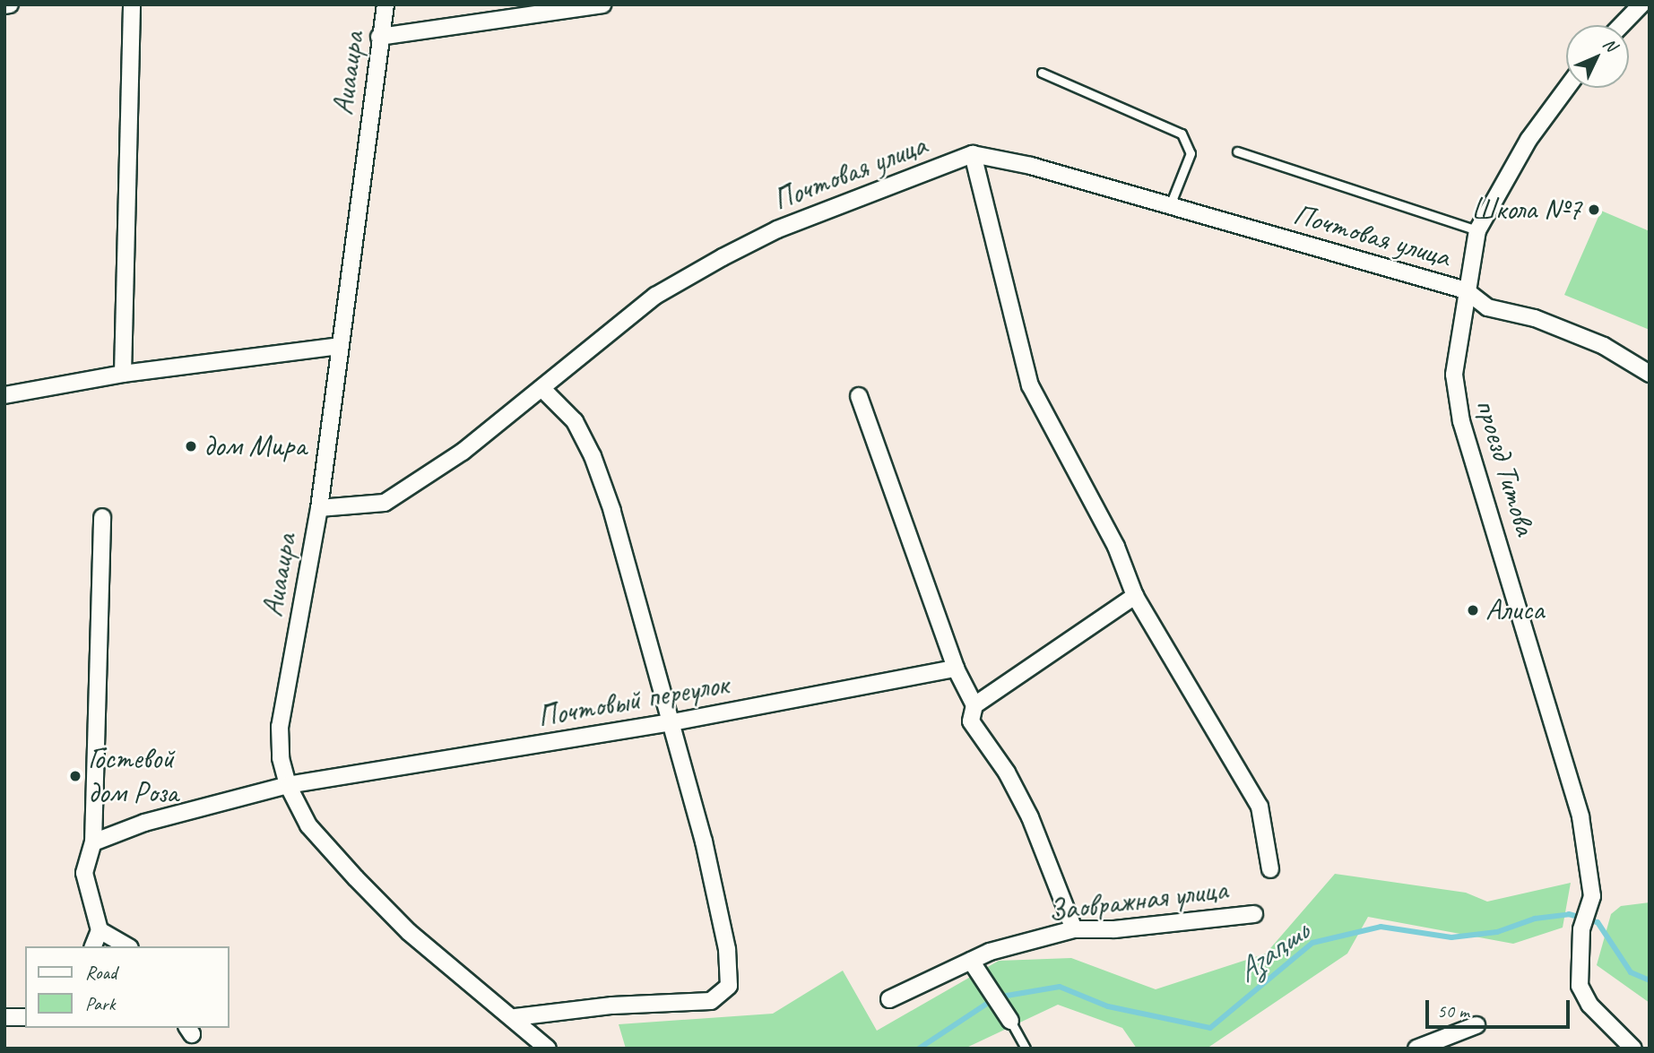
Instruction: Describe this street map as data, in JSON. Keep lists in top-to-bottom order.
{
  "streets": {
    "street": [
      "Аиааира",
      "Почтовая улица",
      "проезд Титова",
      "Почтовый переулок",
      "Заовражная улица"
    ]
  },
  "crossings": [
    ["Аиааира", "Почтовая улица"],
    ["Аиааира", "Почтовый переулок"],
    ["Почтовая улица", "проезд Титова"]
  ],
  "water": ["Аӡаԥшь"],
  "places": [
    "Школа №7",
    "дом Мира",
    "Алиса",
    "Гостевой дом Роза"
  ],
  "legend": ["Road", "Park"],
  "scale_bar": "50 m",
  "north": "top right"
}
